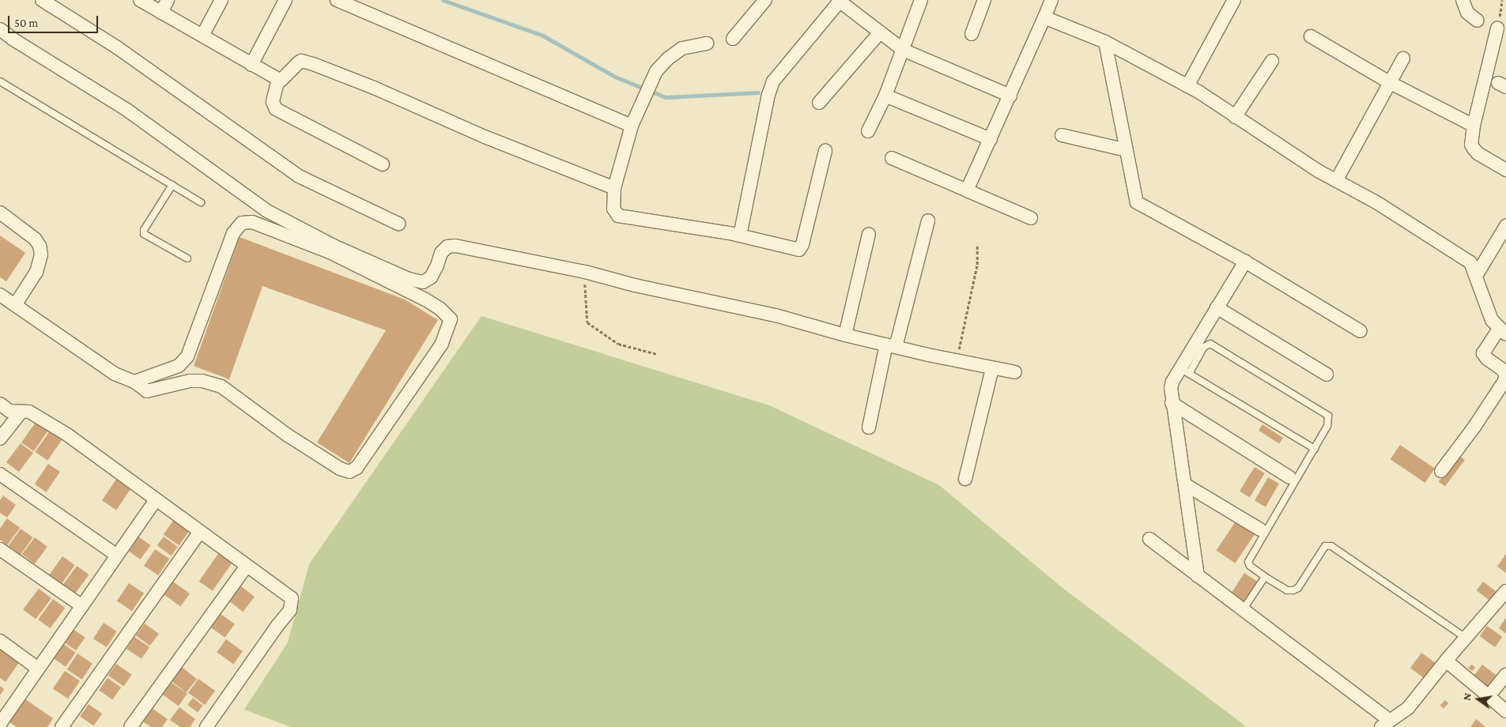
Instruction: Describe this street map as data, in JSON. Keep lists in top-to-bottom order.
{
  "scale_bar": "50 m",
  "north": "left"
}
